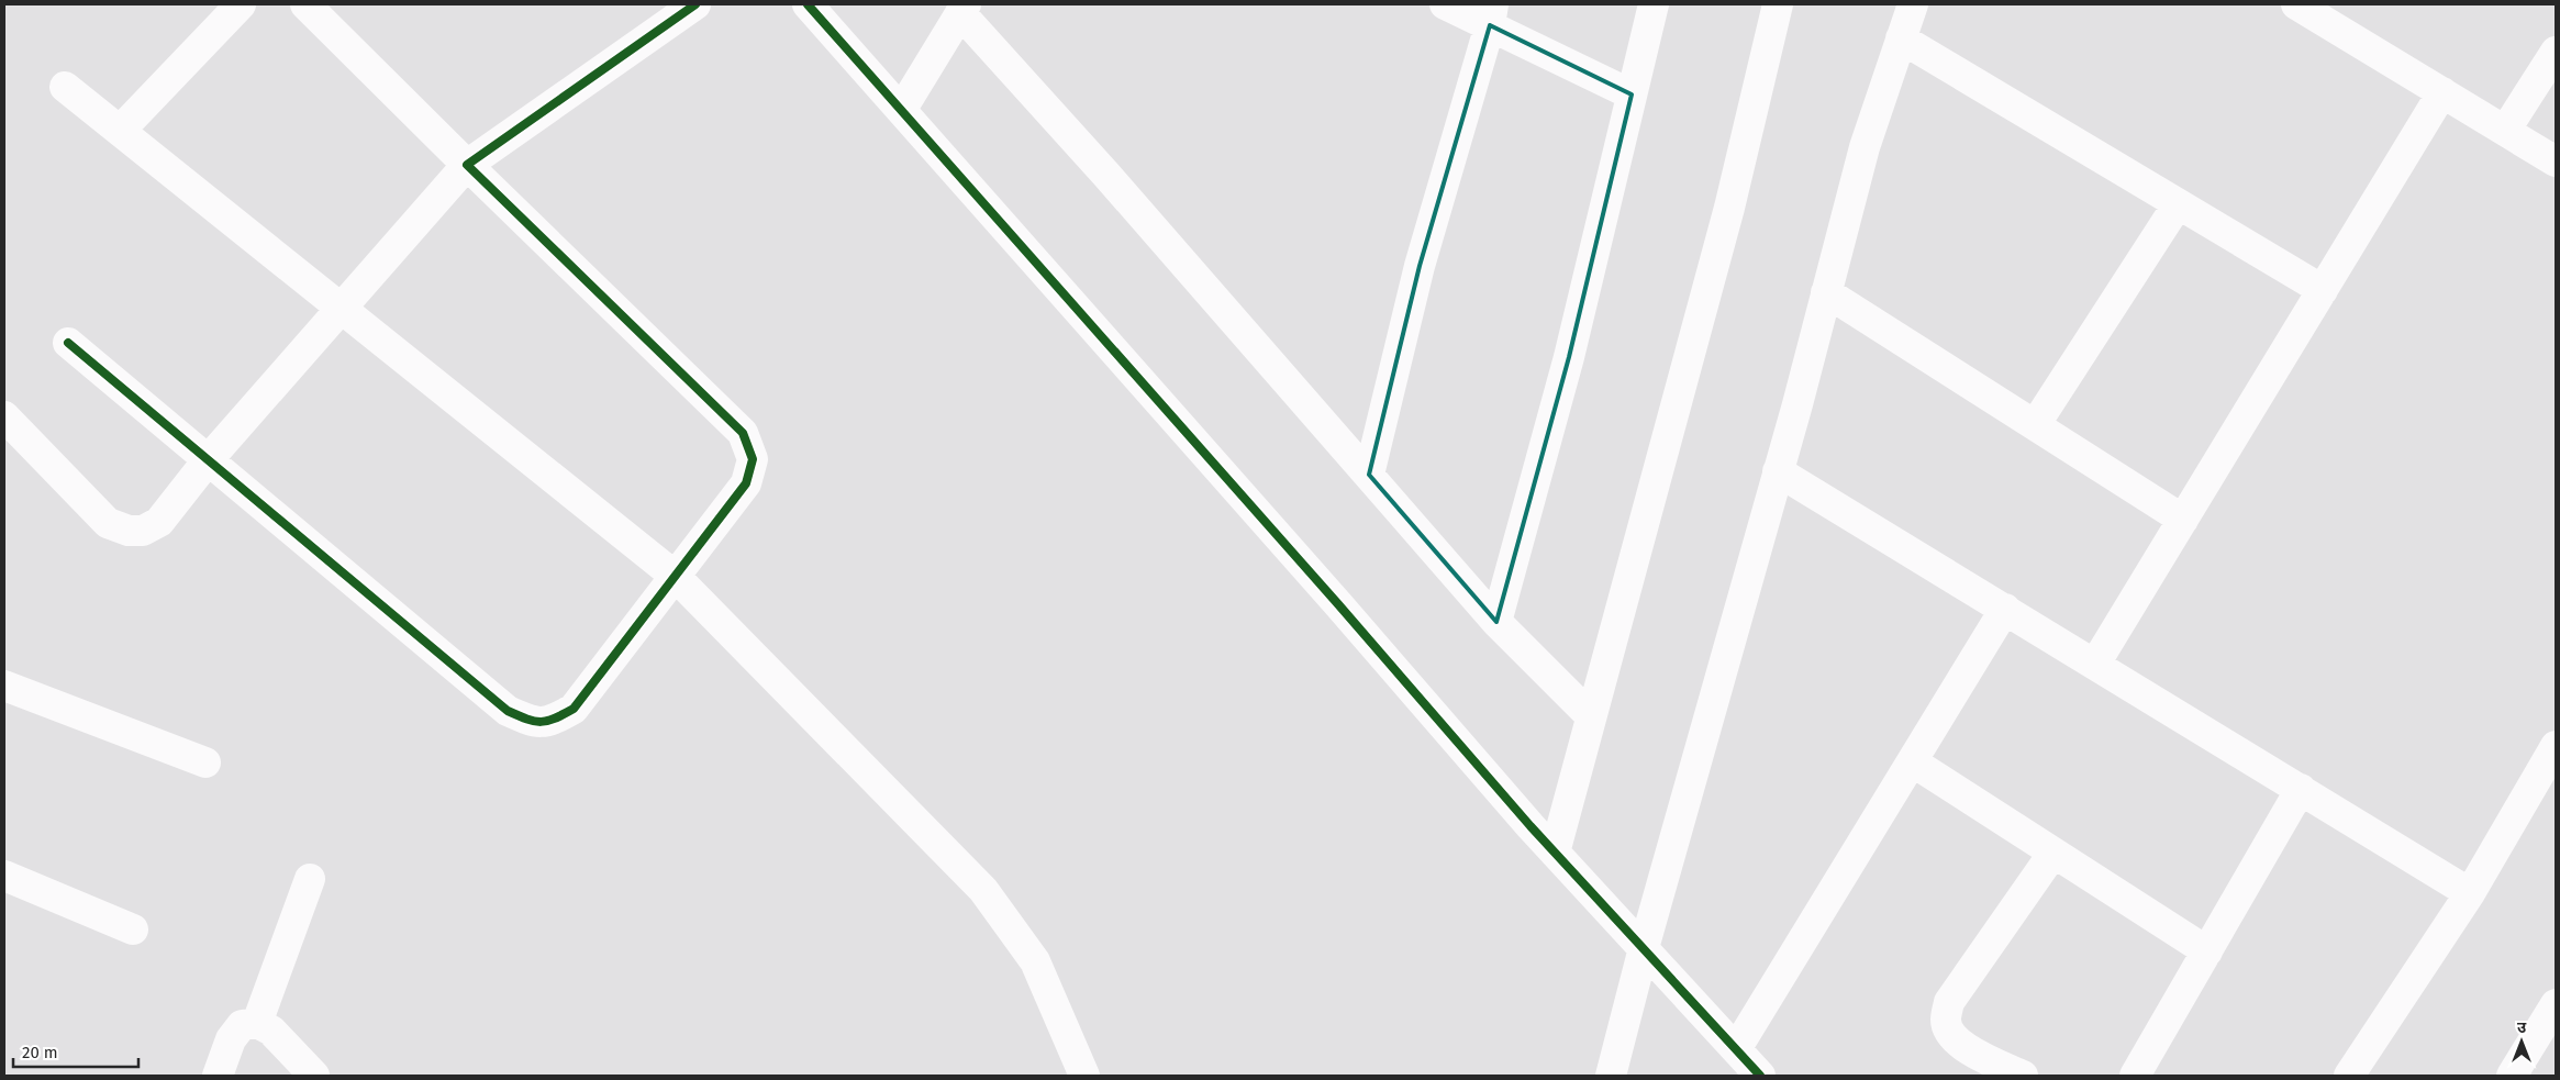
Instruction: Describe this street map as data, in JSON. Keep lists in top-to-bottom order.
{
  "scale_bar": "20 m",
  "north": "top"
}
